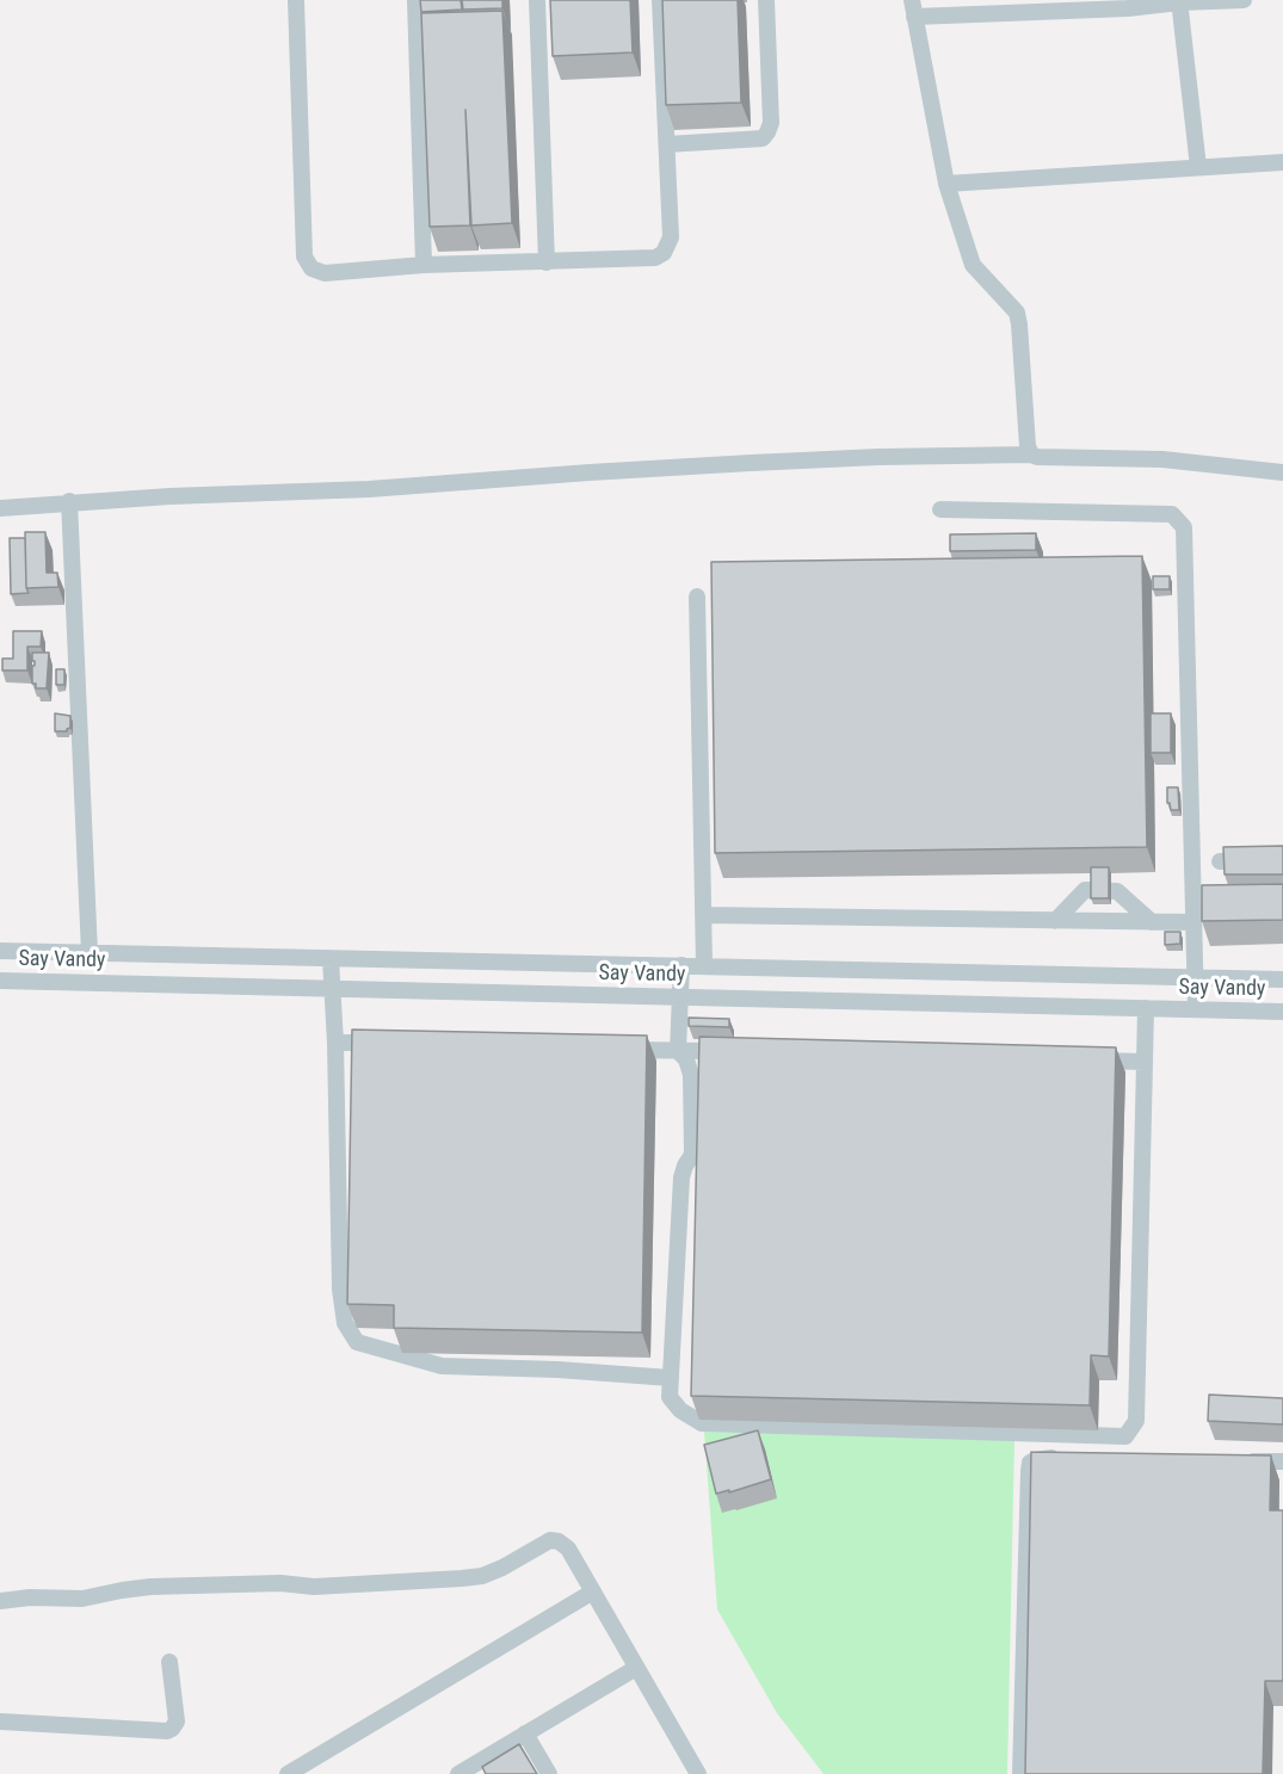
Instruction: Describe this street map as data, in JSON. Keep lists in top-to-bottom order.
{
  "streets": {
    "street": ["Say Vandy"]
  }
}
